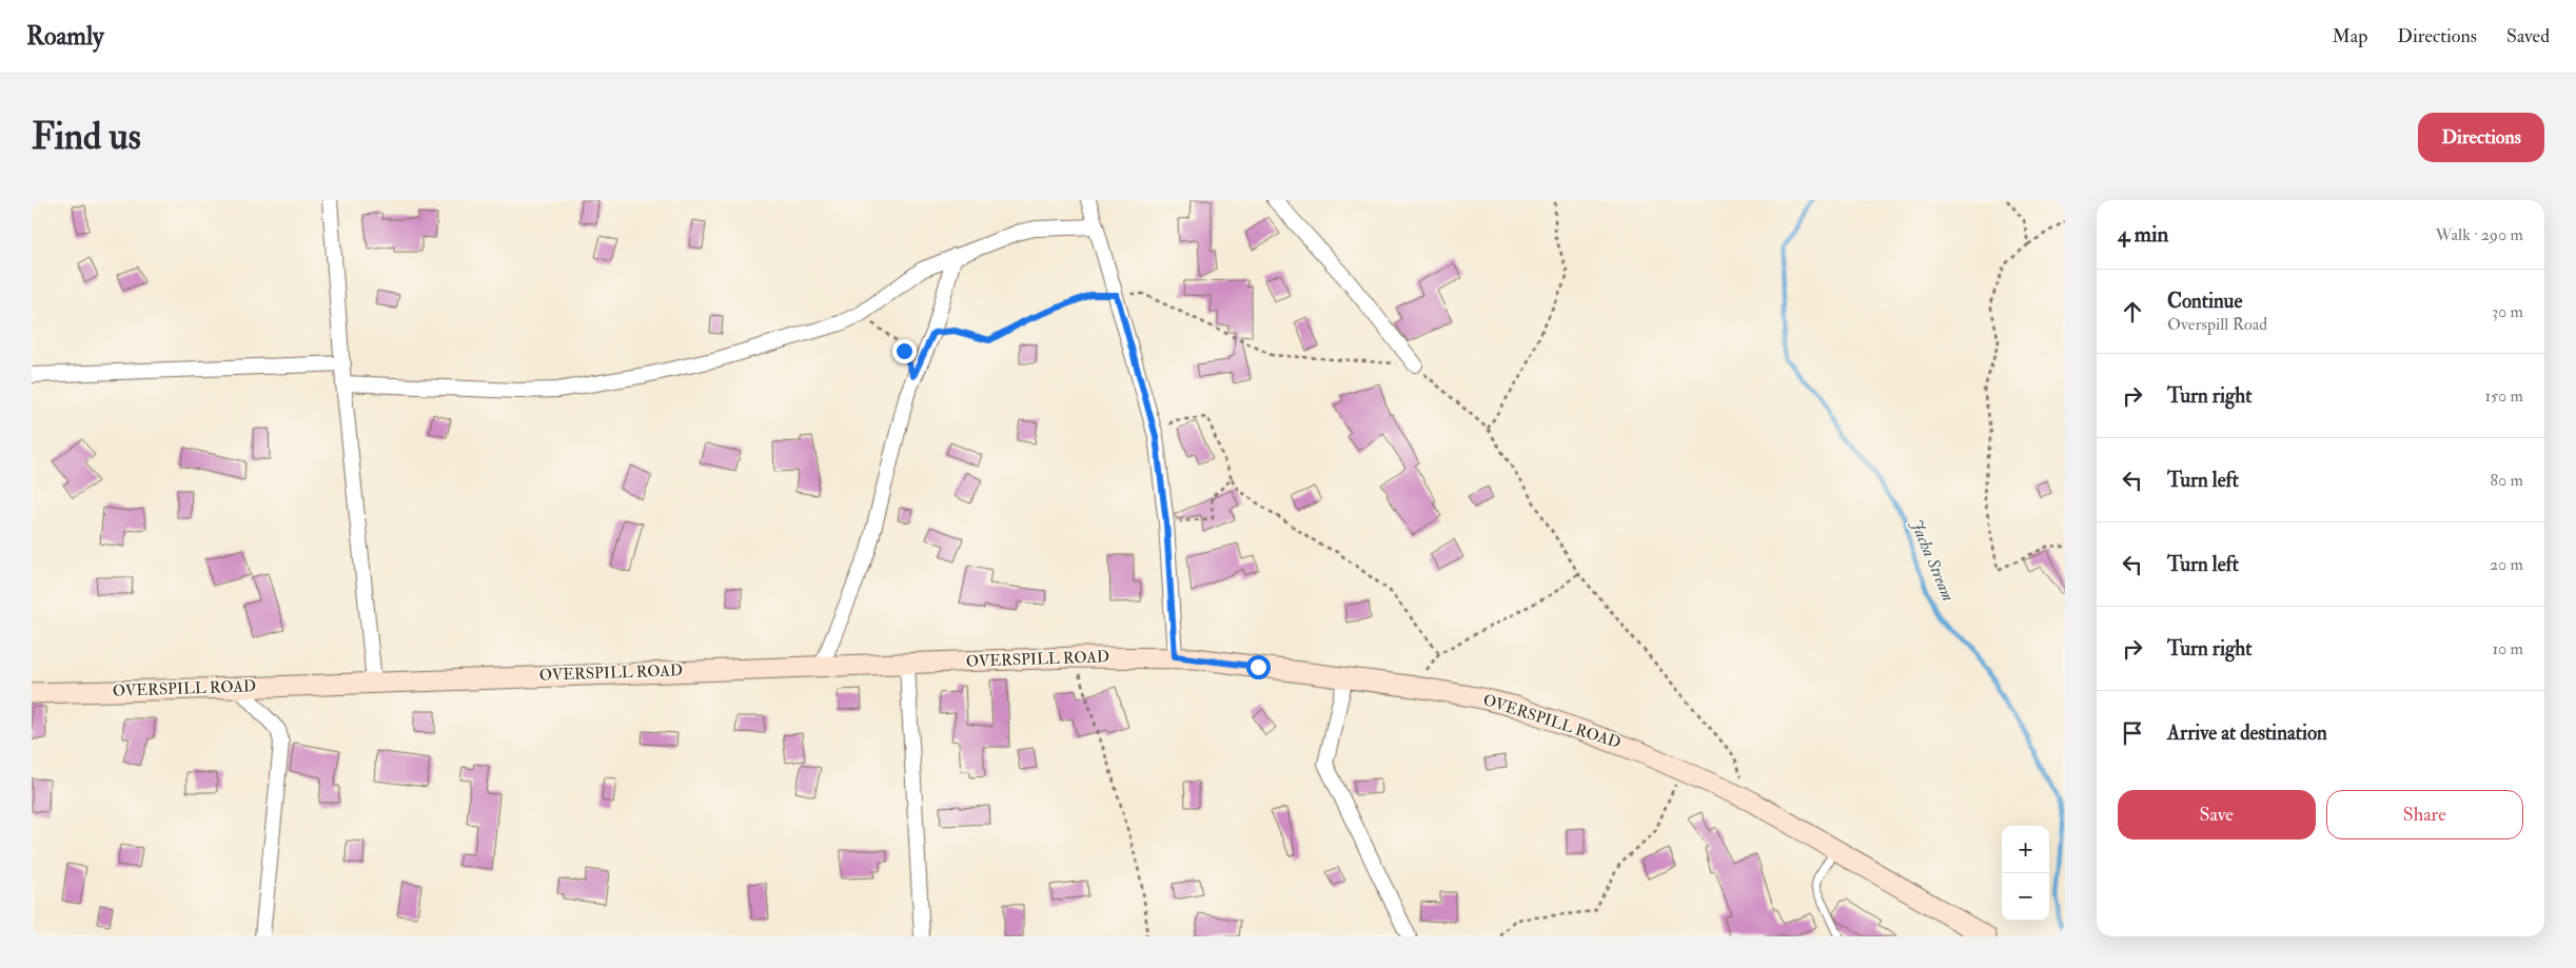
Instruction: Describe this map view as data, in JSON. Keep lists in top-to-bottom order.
{
  "streets": {
    "street": ["OVERSPILL ROAD"]
  },
  "water": ["Jacha Stream"],
  "page": {
    "header": "Roamly",
    "nav": ["Map", "Directions", "Saved"],
    "buttons": [
      "Directions",
      ["Save", "Share"]
    ],
    "title": "Find us",
    "heading": ["4 min", "Walk · 290 m"],
    "list": [
      ["Continue", "Overspill Road", "30 m"],
      ["Turn right", "150 m"],
      ["Turn left", "80 m"],
      ["Turn left", "20 m"],
      ["Turn right", "10 m"],
      "Arrive at destination"
    ],
    "map_buttons": ["+", "−"]
  }
}
